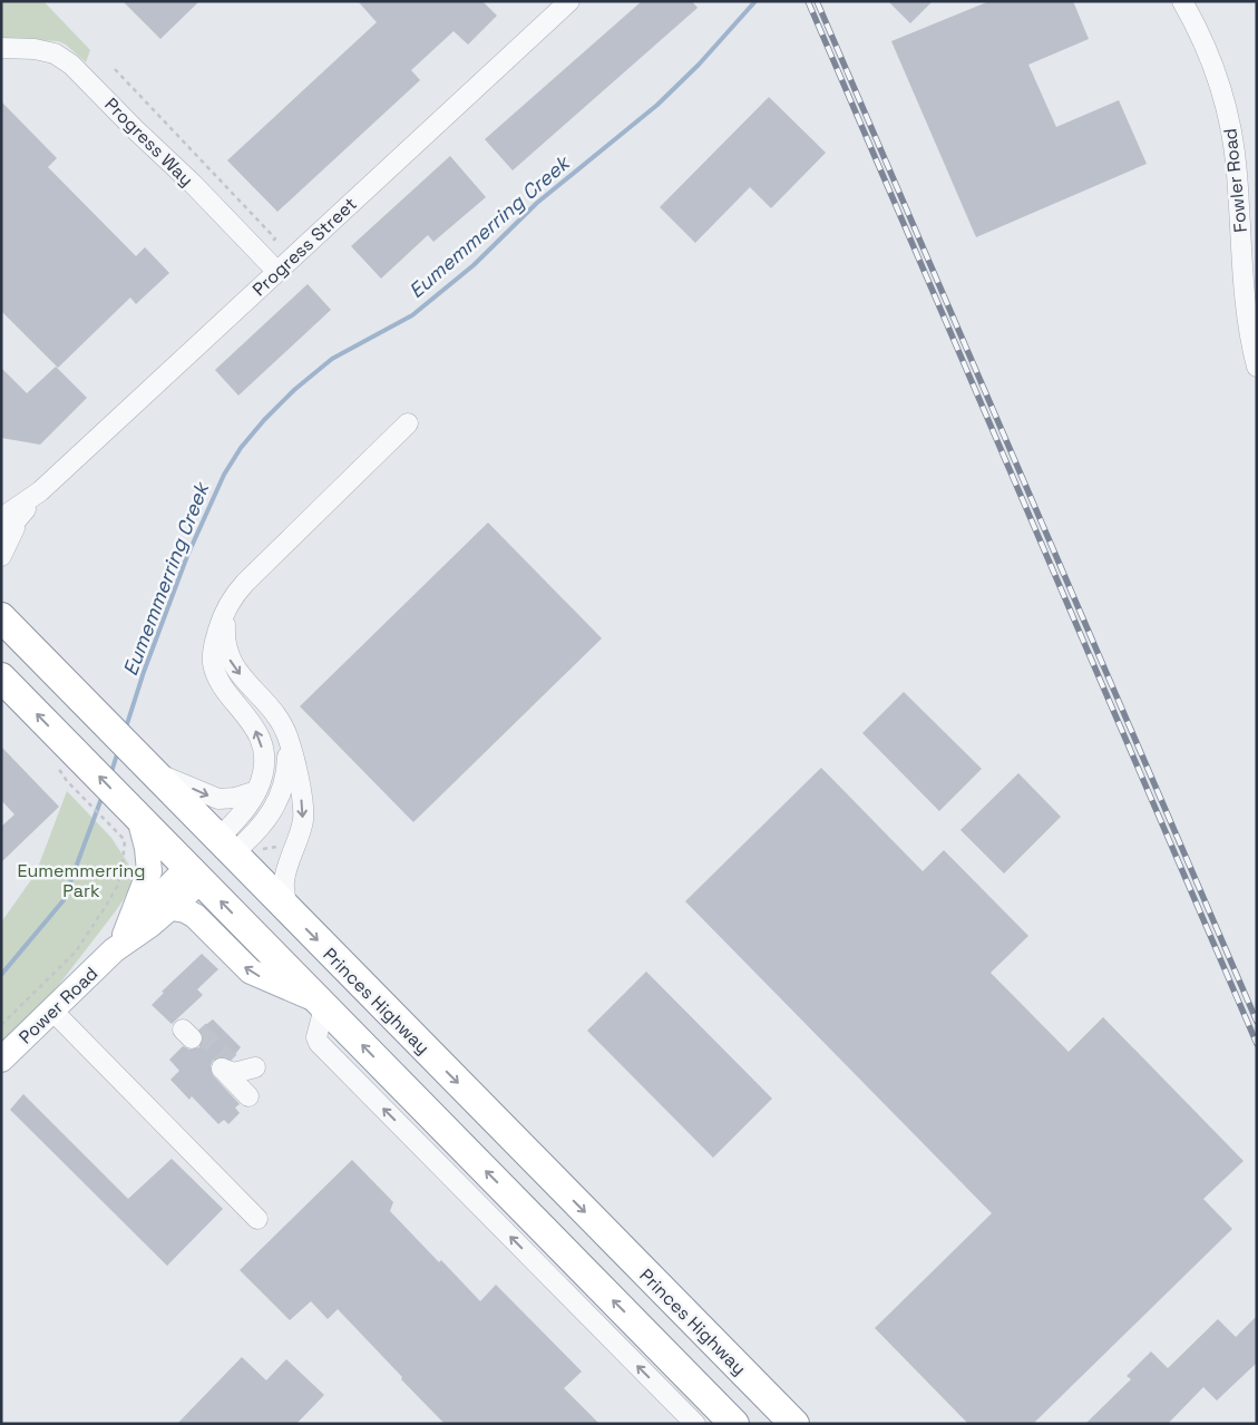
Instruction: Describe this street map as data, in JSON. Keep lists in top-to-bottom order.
{
  "streets": {
    "highway": ["Princes Highway"],
    "main road": ["Power Road"],
    "street": ["Progress Way", "Fowler Road", "Progress Street"]
  },
  "crossings": [
    ["Progress Way", "Progress Street"]
  ],
  "water": ["Eumemmerring Creek"],
  "parks": ["Eumemmerring Park"]
}
